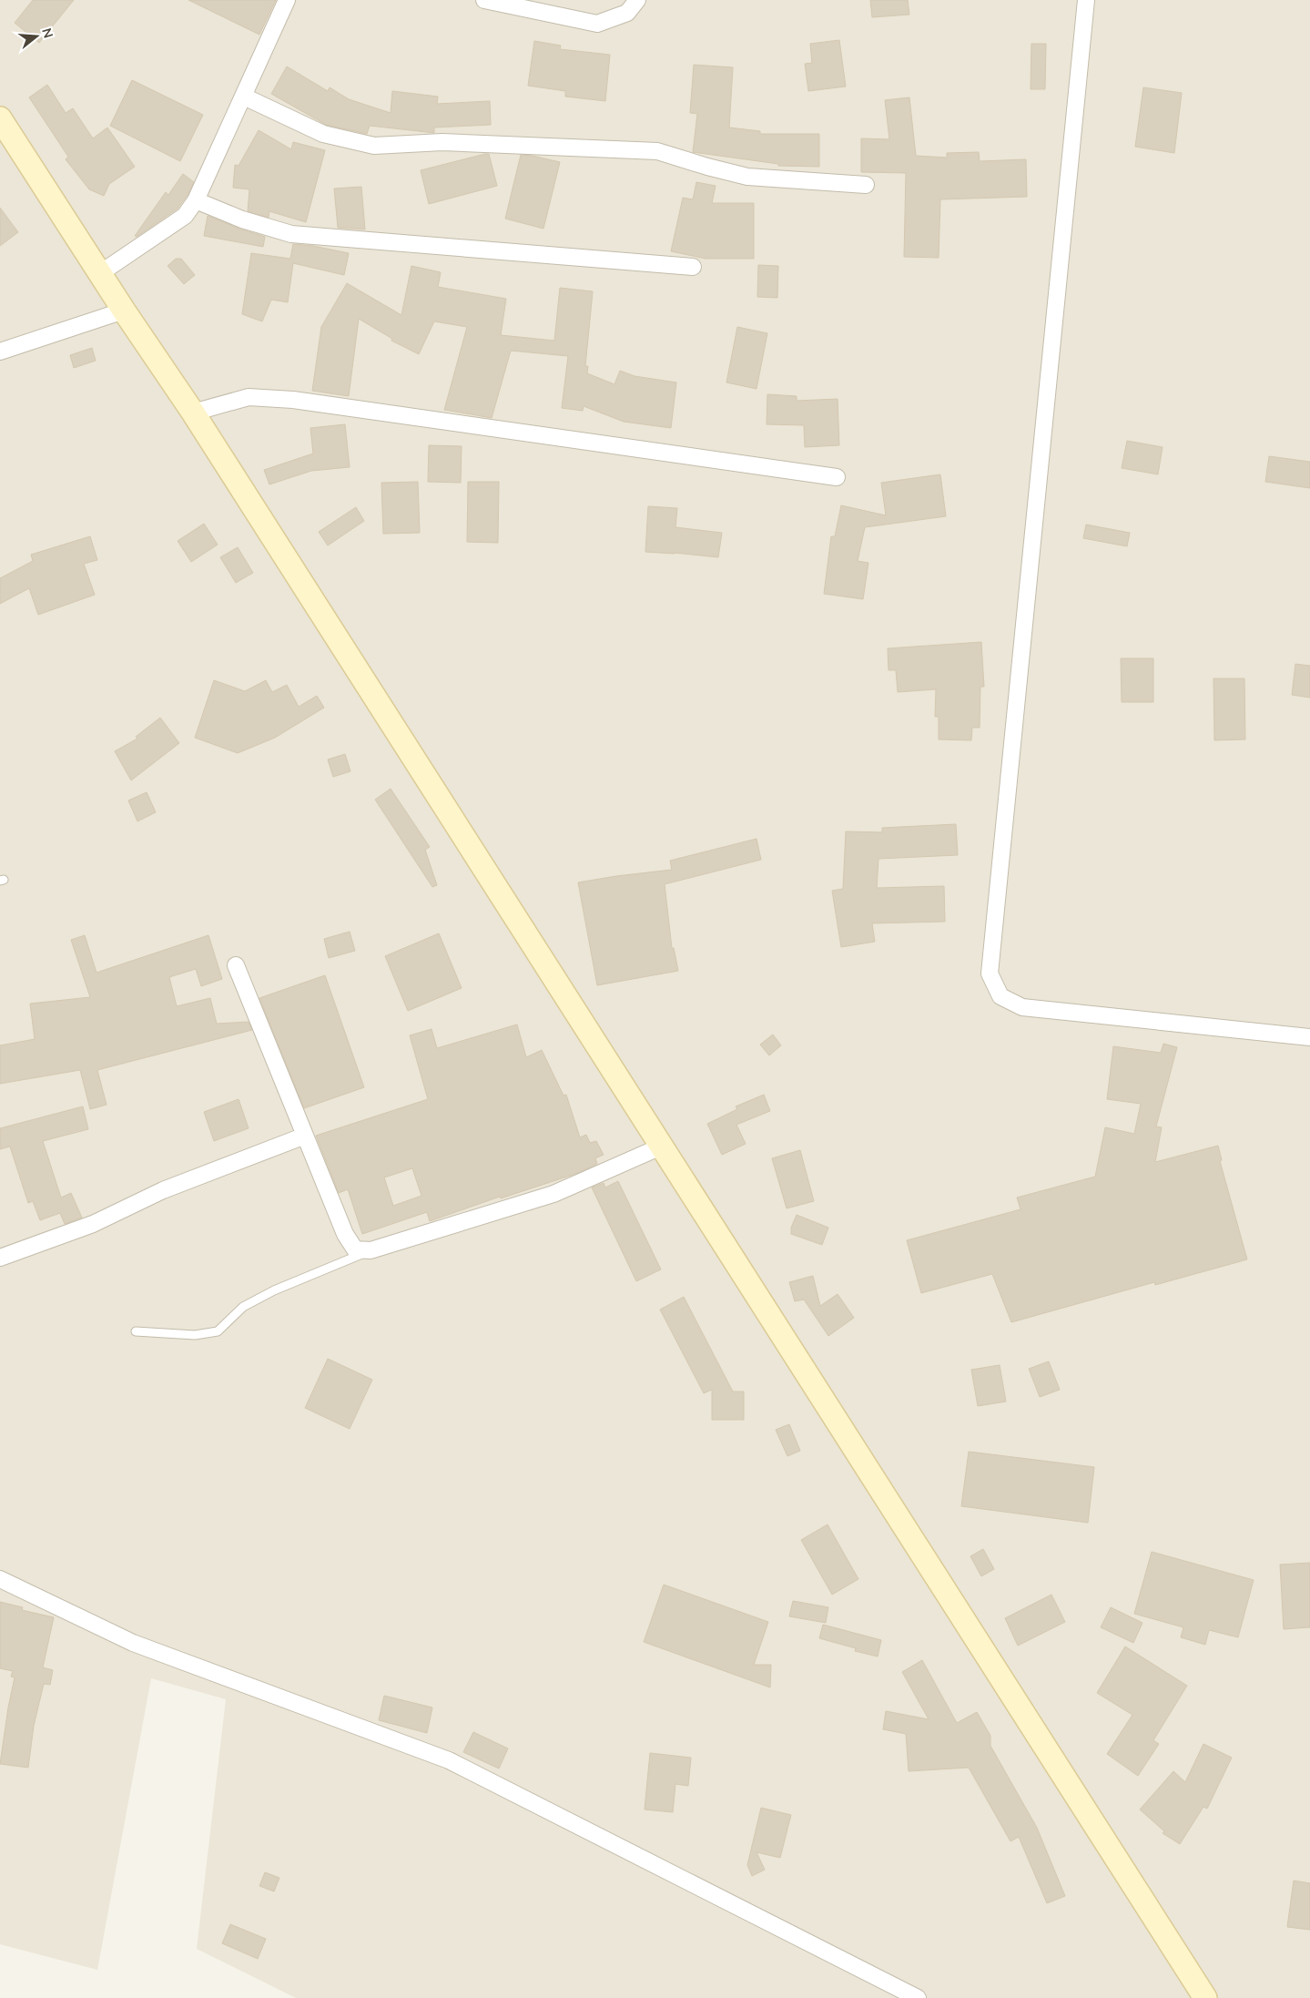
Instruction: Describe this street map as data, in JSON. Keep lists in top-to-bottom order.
{
  "north": "right"
}
